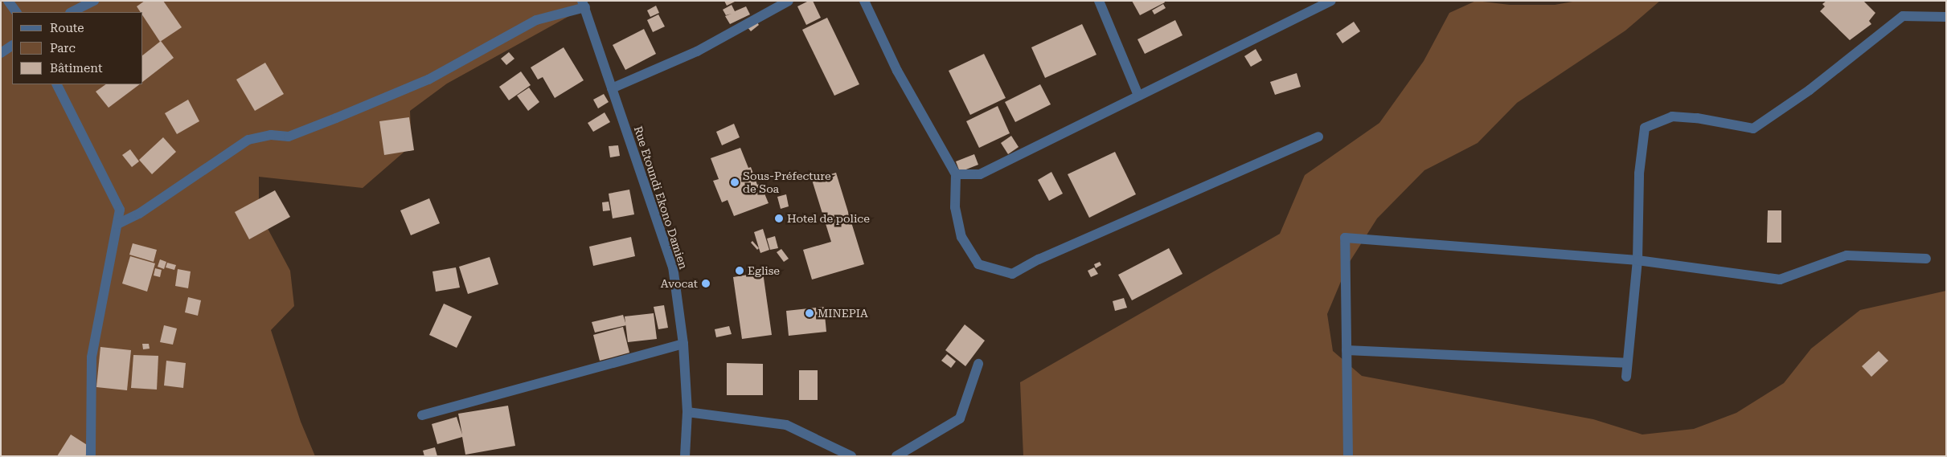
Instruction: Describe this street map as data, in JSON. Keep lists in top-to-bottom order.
{
  "streets": {
    "street": ["Rue Etoundi Ekono Damien"]
  },
  "places": [
    "Sous-Préfecture de Soa",
    "Hotel de police",
    "Eglise",
    "Avocat",
    "MINEPIA"
  ],
  "legend": ["Route", "Parc", "Bâtiment"]
}
